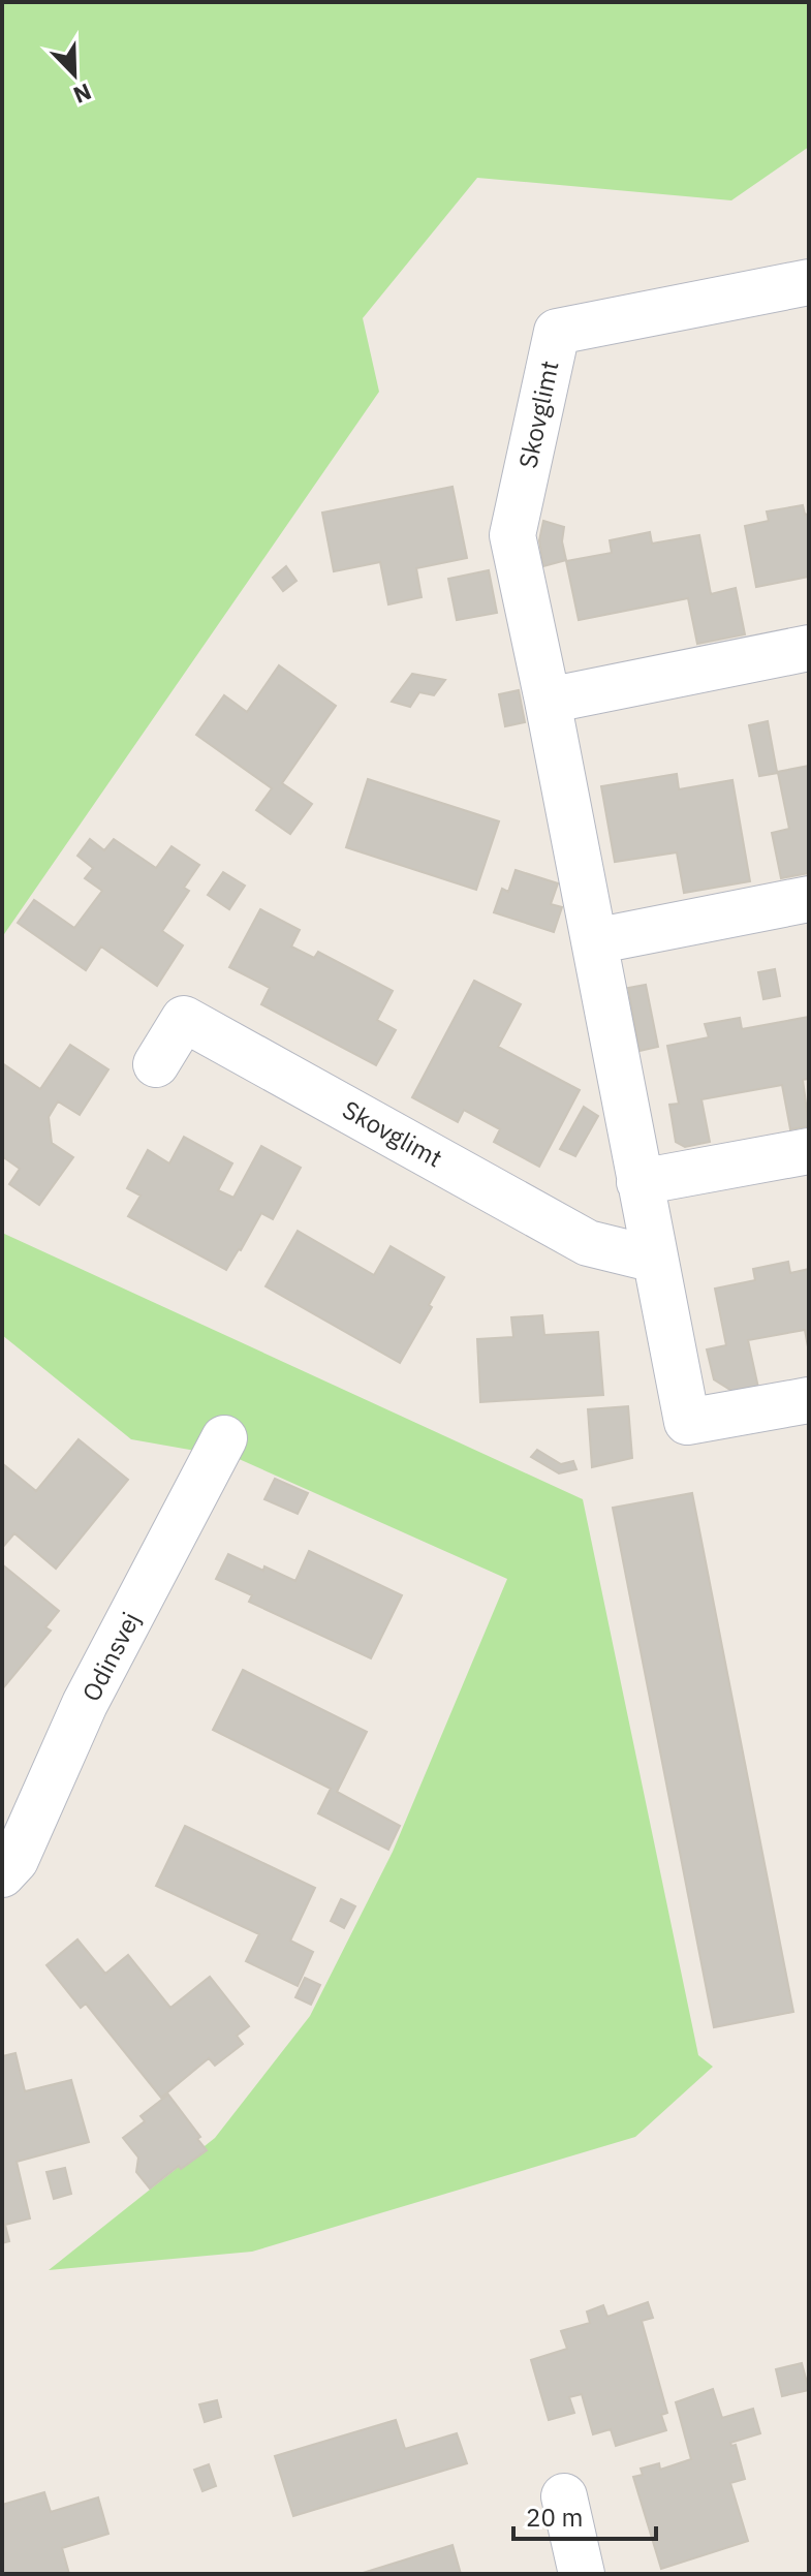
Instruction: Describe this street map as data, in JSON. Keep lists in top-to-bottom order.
{
  "streets": {
    "street": ["Skovglimt", "Odinsvej"]
  },
  "scale_bar": "20 m",
  "north": "bottom right"
}
